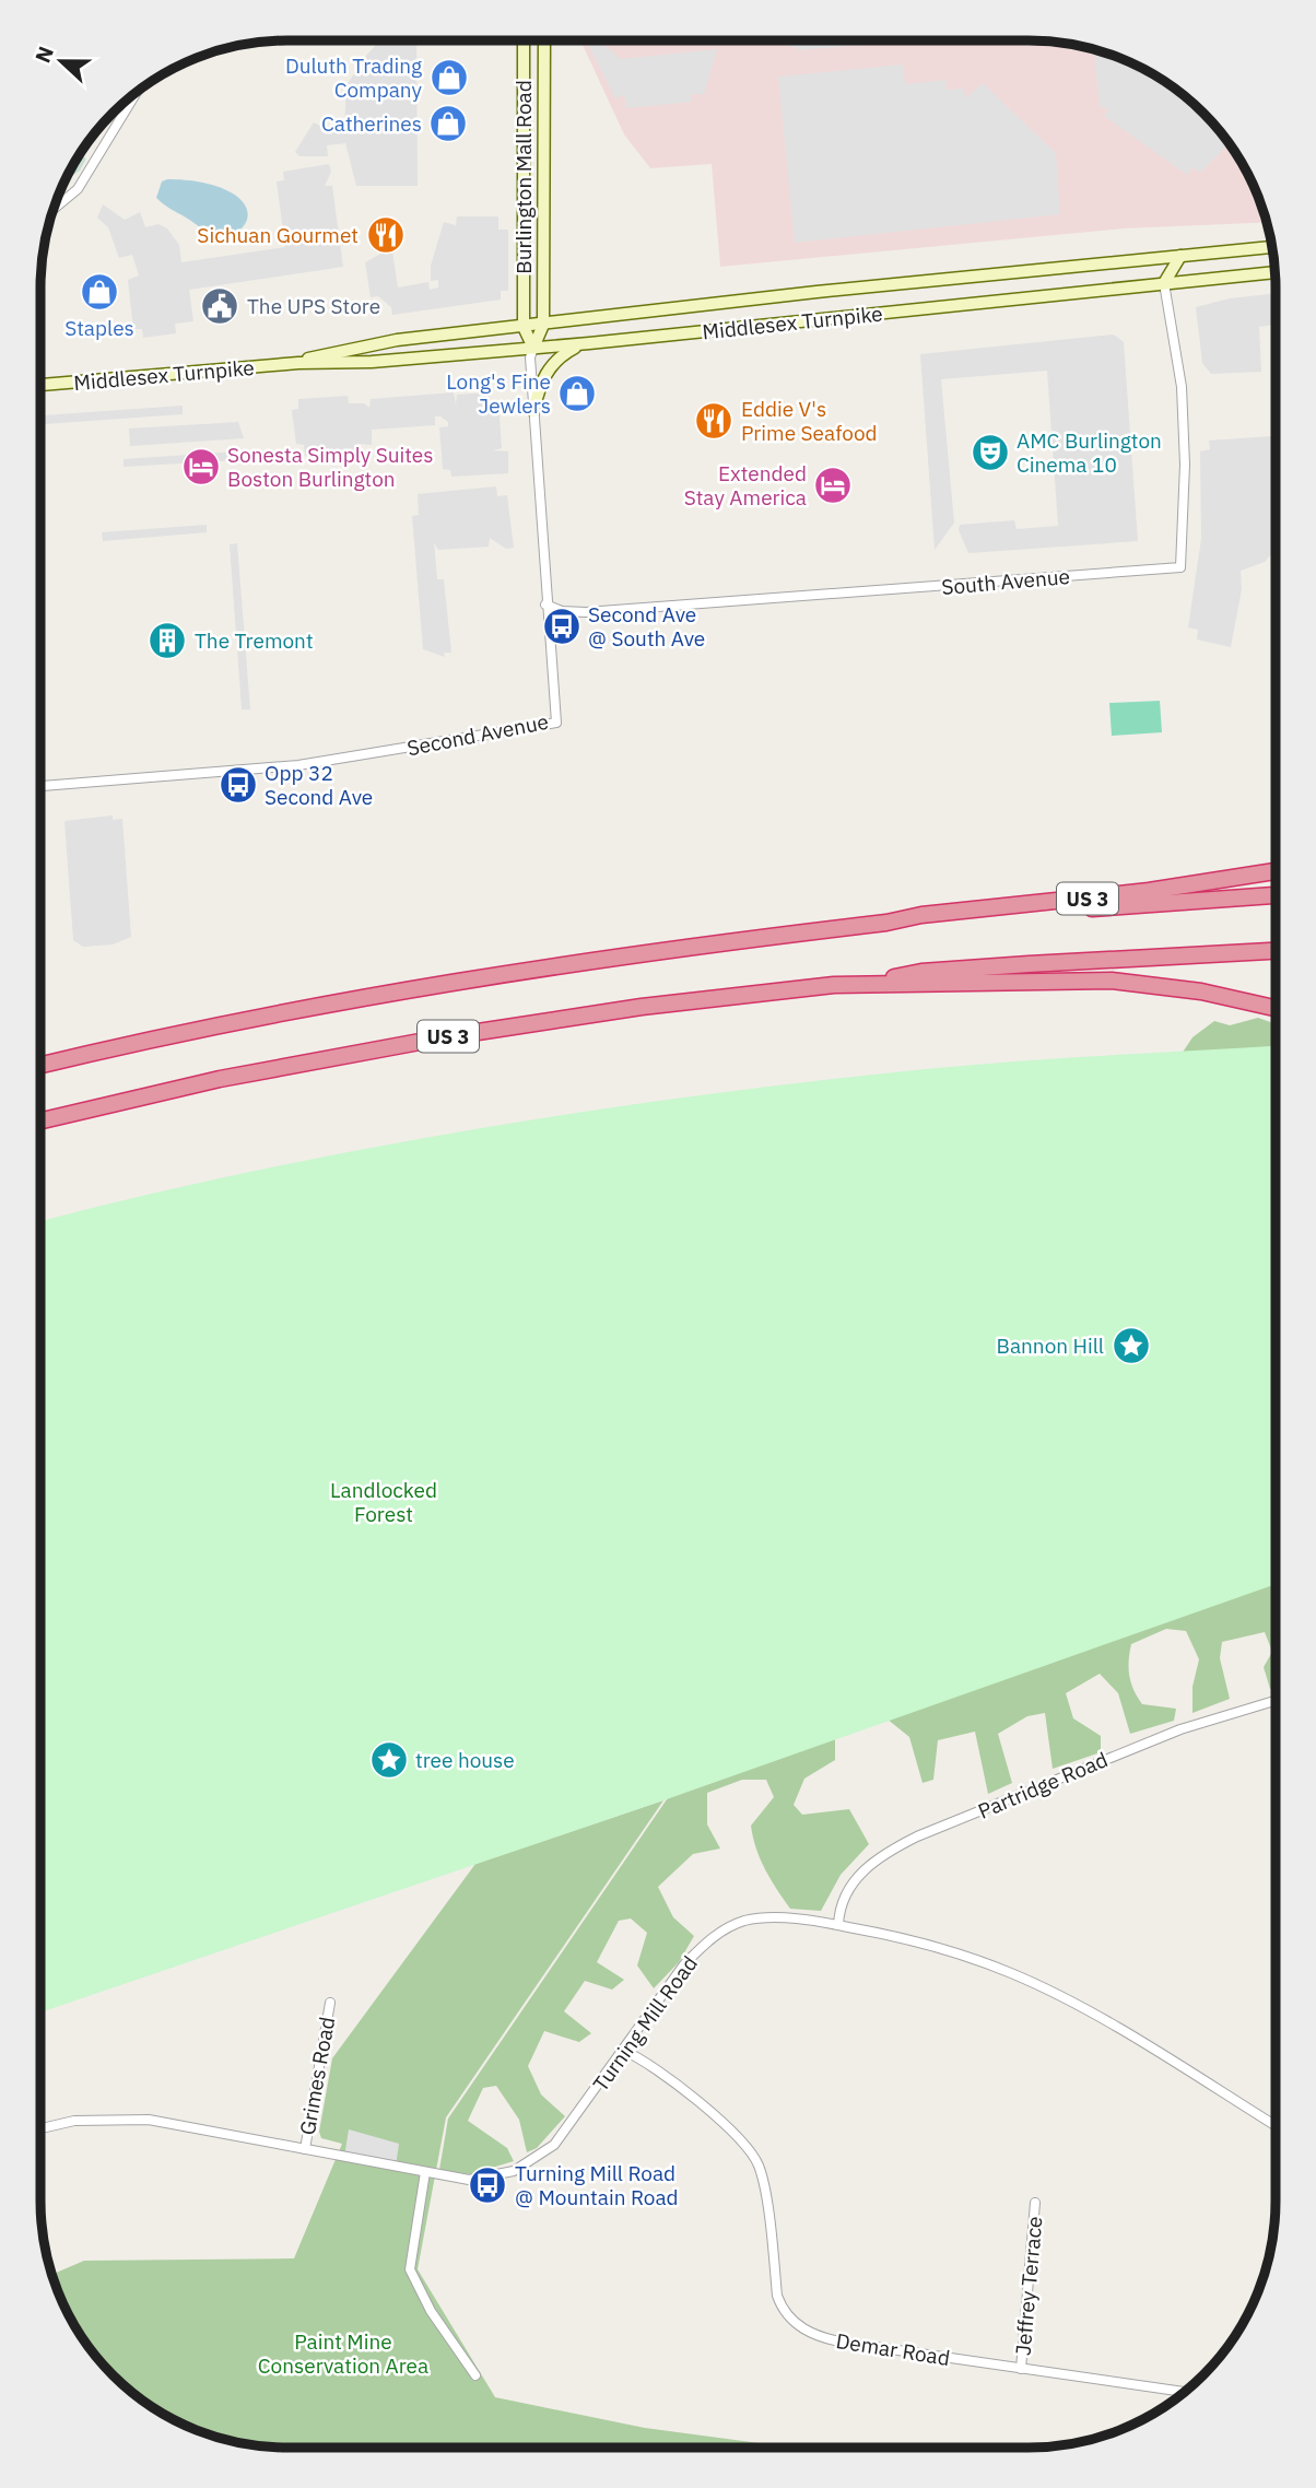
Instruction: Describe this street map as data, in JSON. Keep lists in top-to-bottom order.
{
  "streets": {
    "highway": ["US 3"],
    "main road": ["Burlington Mall Road", "Middlesex Turnpike"],
    "street": [
      "South Avenue",
      "Second Avenue",
      "Partridge Road",
      "Turning Mill Road",
      "Grimes Road",
      "Jeffrey Terrace",
      "Demar Road"
    ]
  },
  "crossings": [
    ["Burlington Mall Road", "Middlesex Turnpike"],
    ["Middlesex Turnpike", "South Avenue"],
    ["Middlesex Turnpike", "Second Avenue"],
    ["South Avenue", "Second Avenue"],
    ["Partridge Road", "Turning Mill Road"],
    ["Turning Mill Road", "Grimes Road"],
    ["Turning Mill Road", "Demar Road"],
    ["Jeffrey Terrace", "Demar Road"]
  ],
  "parks": ["Landlocked Forest", "Paint Mine Conservation Area"],
  "places": {
    "shop": [
      "Duluth Trading Company",
      "Catherines",
      "Staples",
      "Long's Fine Jewlers"
    ],
    "restaurant": ["Sichuan Gourmet", "Eddie V's Prime Seafood"],
    "public building": ["The UPS Store"],
    "theatre": ["AMC Burlington Cinema 10"],
    "hotel": ["Sonesta Simply Suites Boston Burlington", "Extended Stay America"],
    "bus stop": ["Second Ave @ South Ave", "Opp 32 Second Ave", "Turning Mill Road @ Mountain Road"],
    "building": ["The Tremont"],
    "place": ["Bannon Hill", "tree house"]
  },
  "north": "left"
}
